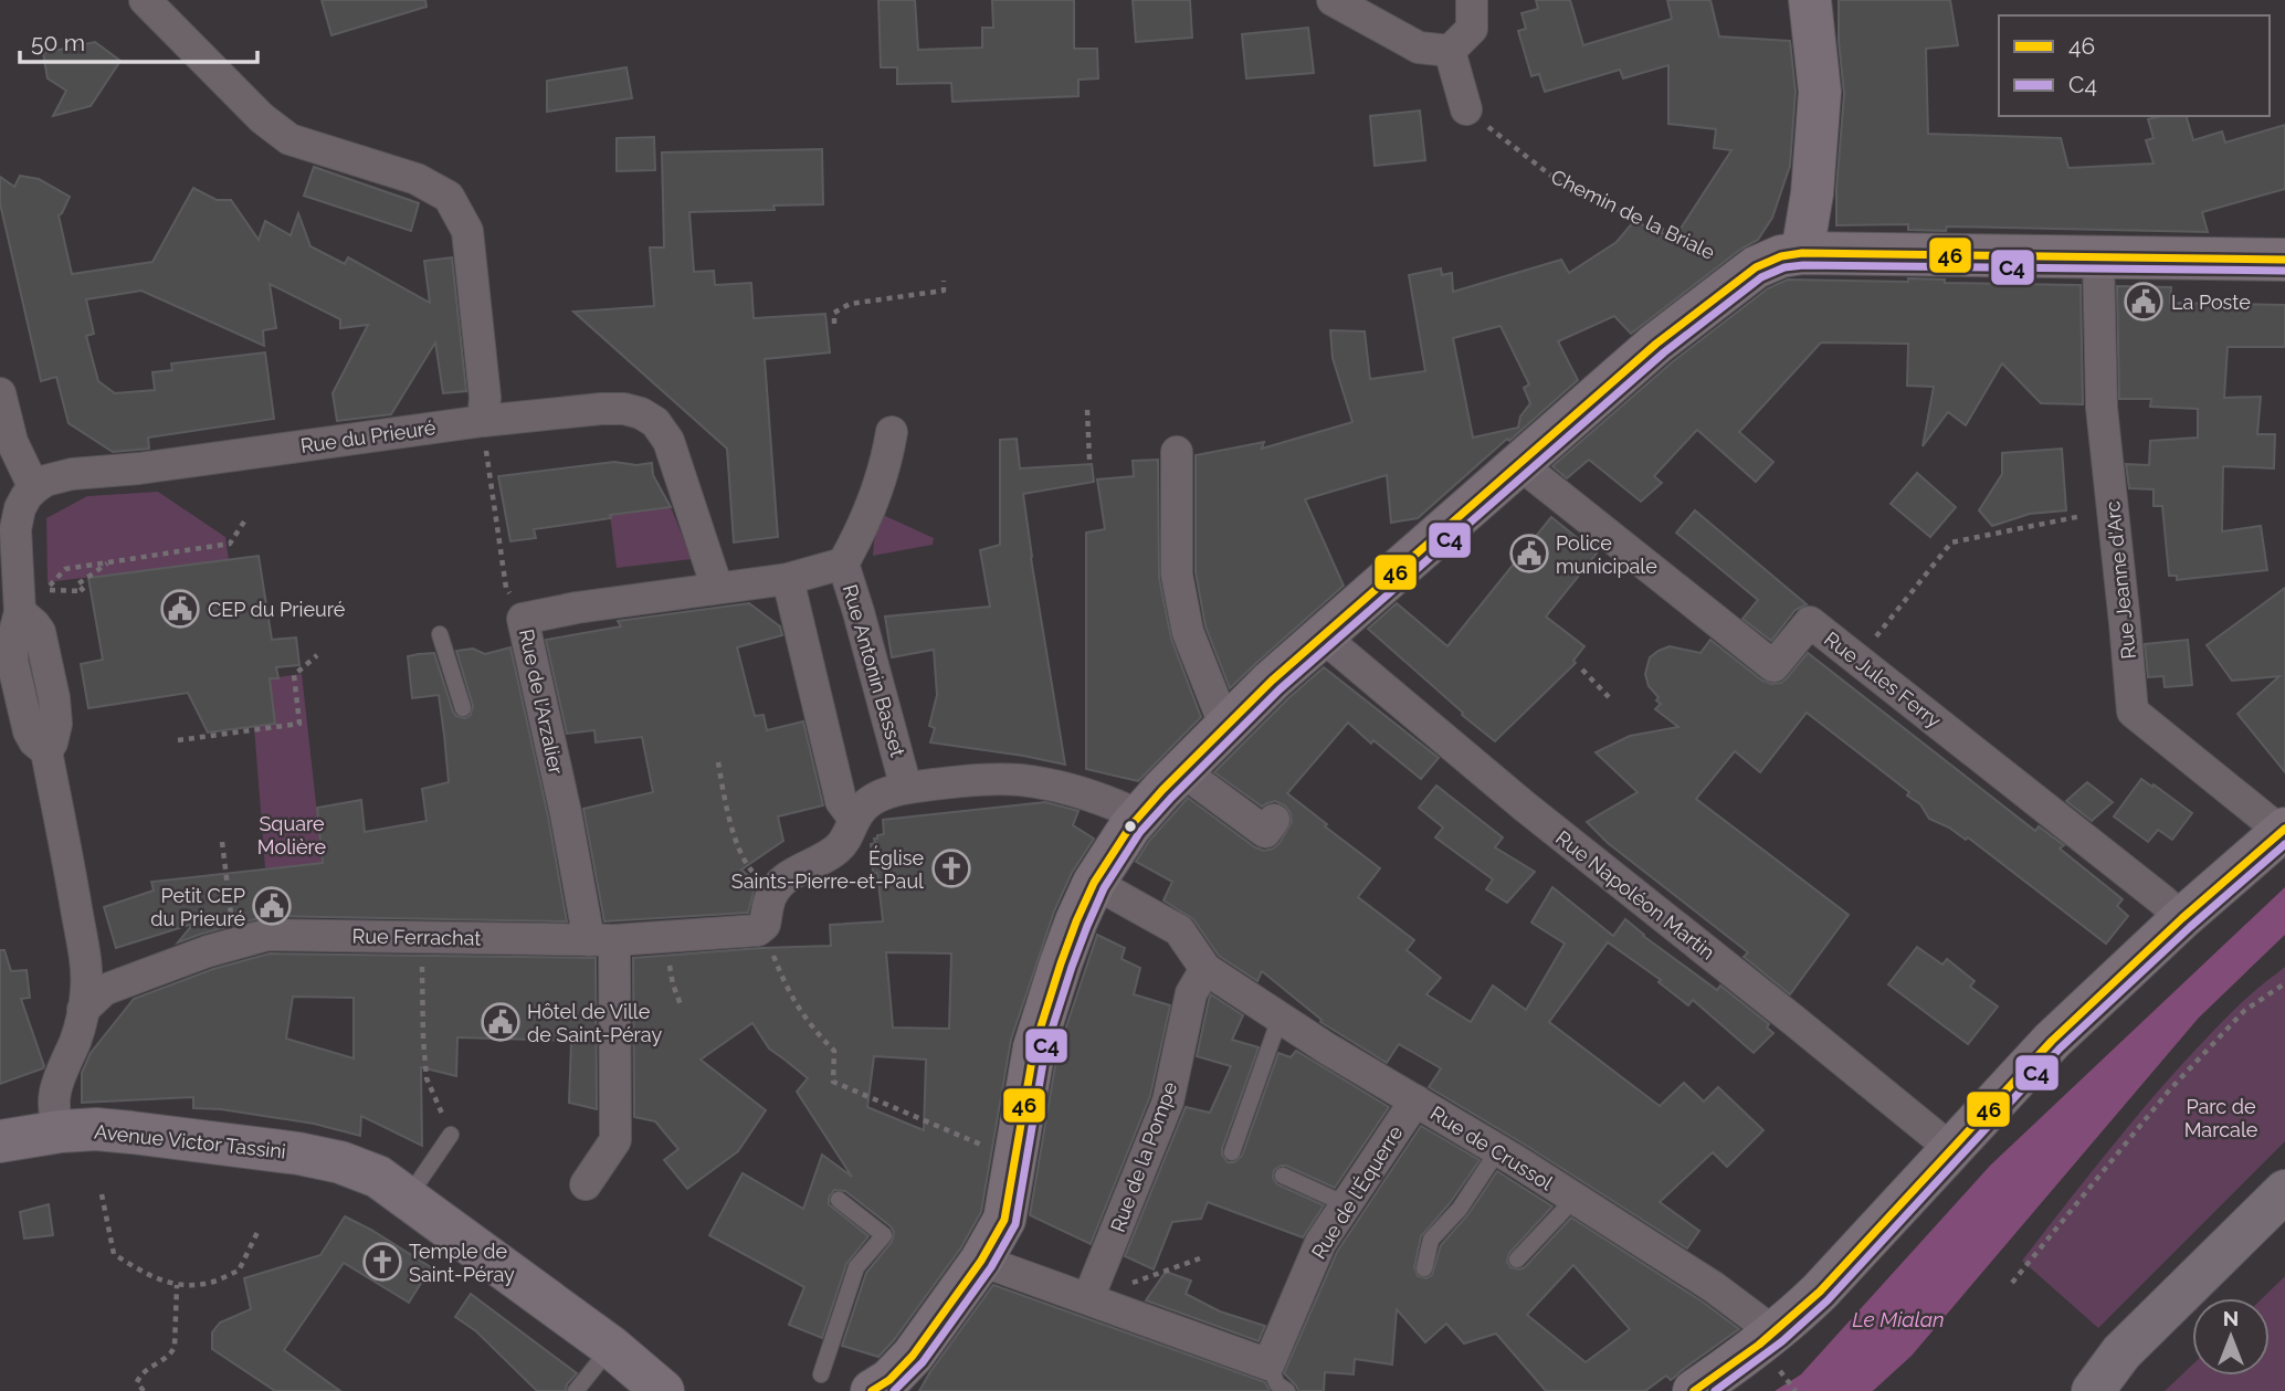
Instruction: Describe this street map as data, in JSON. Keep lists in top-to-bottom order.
{
  "streets": {
    "street": [
      "Rue du Prieuré",
      "Rue Jeanne d'Arc",
      "Rue Antonin Basset",
      "Rue Jules Ferry",
      "Rue de l'Arzalier",
      "Rue Napoléon Martin",
      "Rue Ferrachat",
      "Avenue Victor Tassini",
      "Rue de Crussol",
      "Rue de la Pompe",
      "Rue de l'Équerre"
    ],
    "path": ["Chemin de la Briale"]
  },
  "crossings": [
    ["Rue du Prieuré", "Rue Antonin Basset"],
    ["Rue du Prieuré", "Rue de l'Arzalier"],
    ["Rue Antonin Basset", "Rue de l'Arzalier"],
    ["Rue de l'Arzalier", "Rue Ferrachat"],
    ["Rue de Crussol", "Rue de la Pompe"],
    ["Rue de Crussol", "Rue de l'Équerre"]
  ],
  "water": ["Le Mialan"],
  "parks": ["Square Molière", "Parc de Marcale"],
  "places": {
    "public building": [
      "La Poste",
      "Police municipale",
      "CEP du Prieuré",
      "Petit CEP du Prieuré",
      "Hôtel de Ville de Saint-Péray"
    ],
    "church": ["Église Saints-Pierre-et-Paul", "Temple de Saint-Péray"]
  },
  "lines": ["transit line 46", "transit line C4"],
  "legend": ["46", "C4"],
  "scale_bar": "50 m",
  "north": "top"
}
